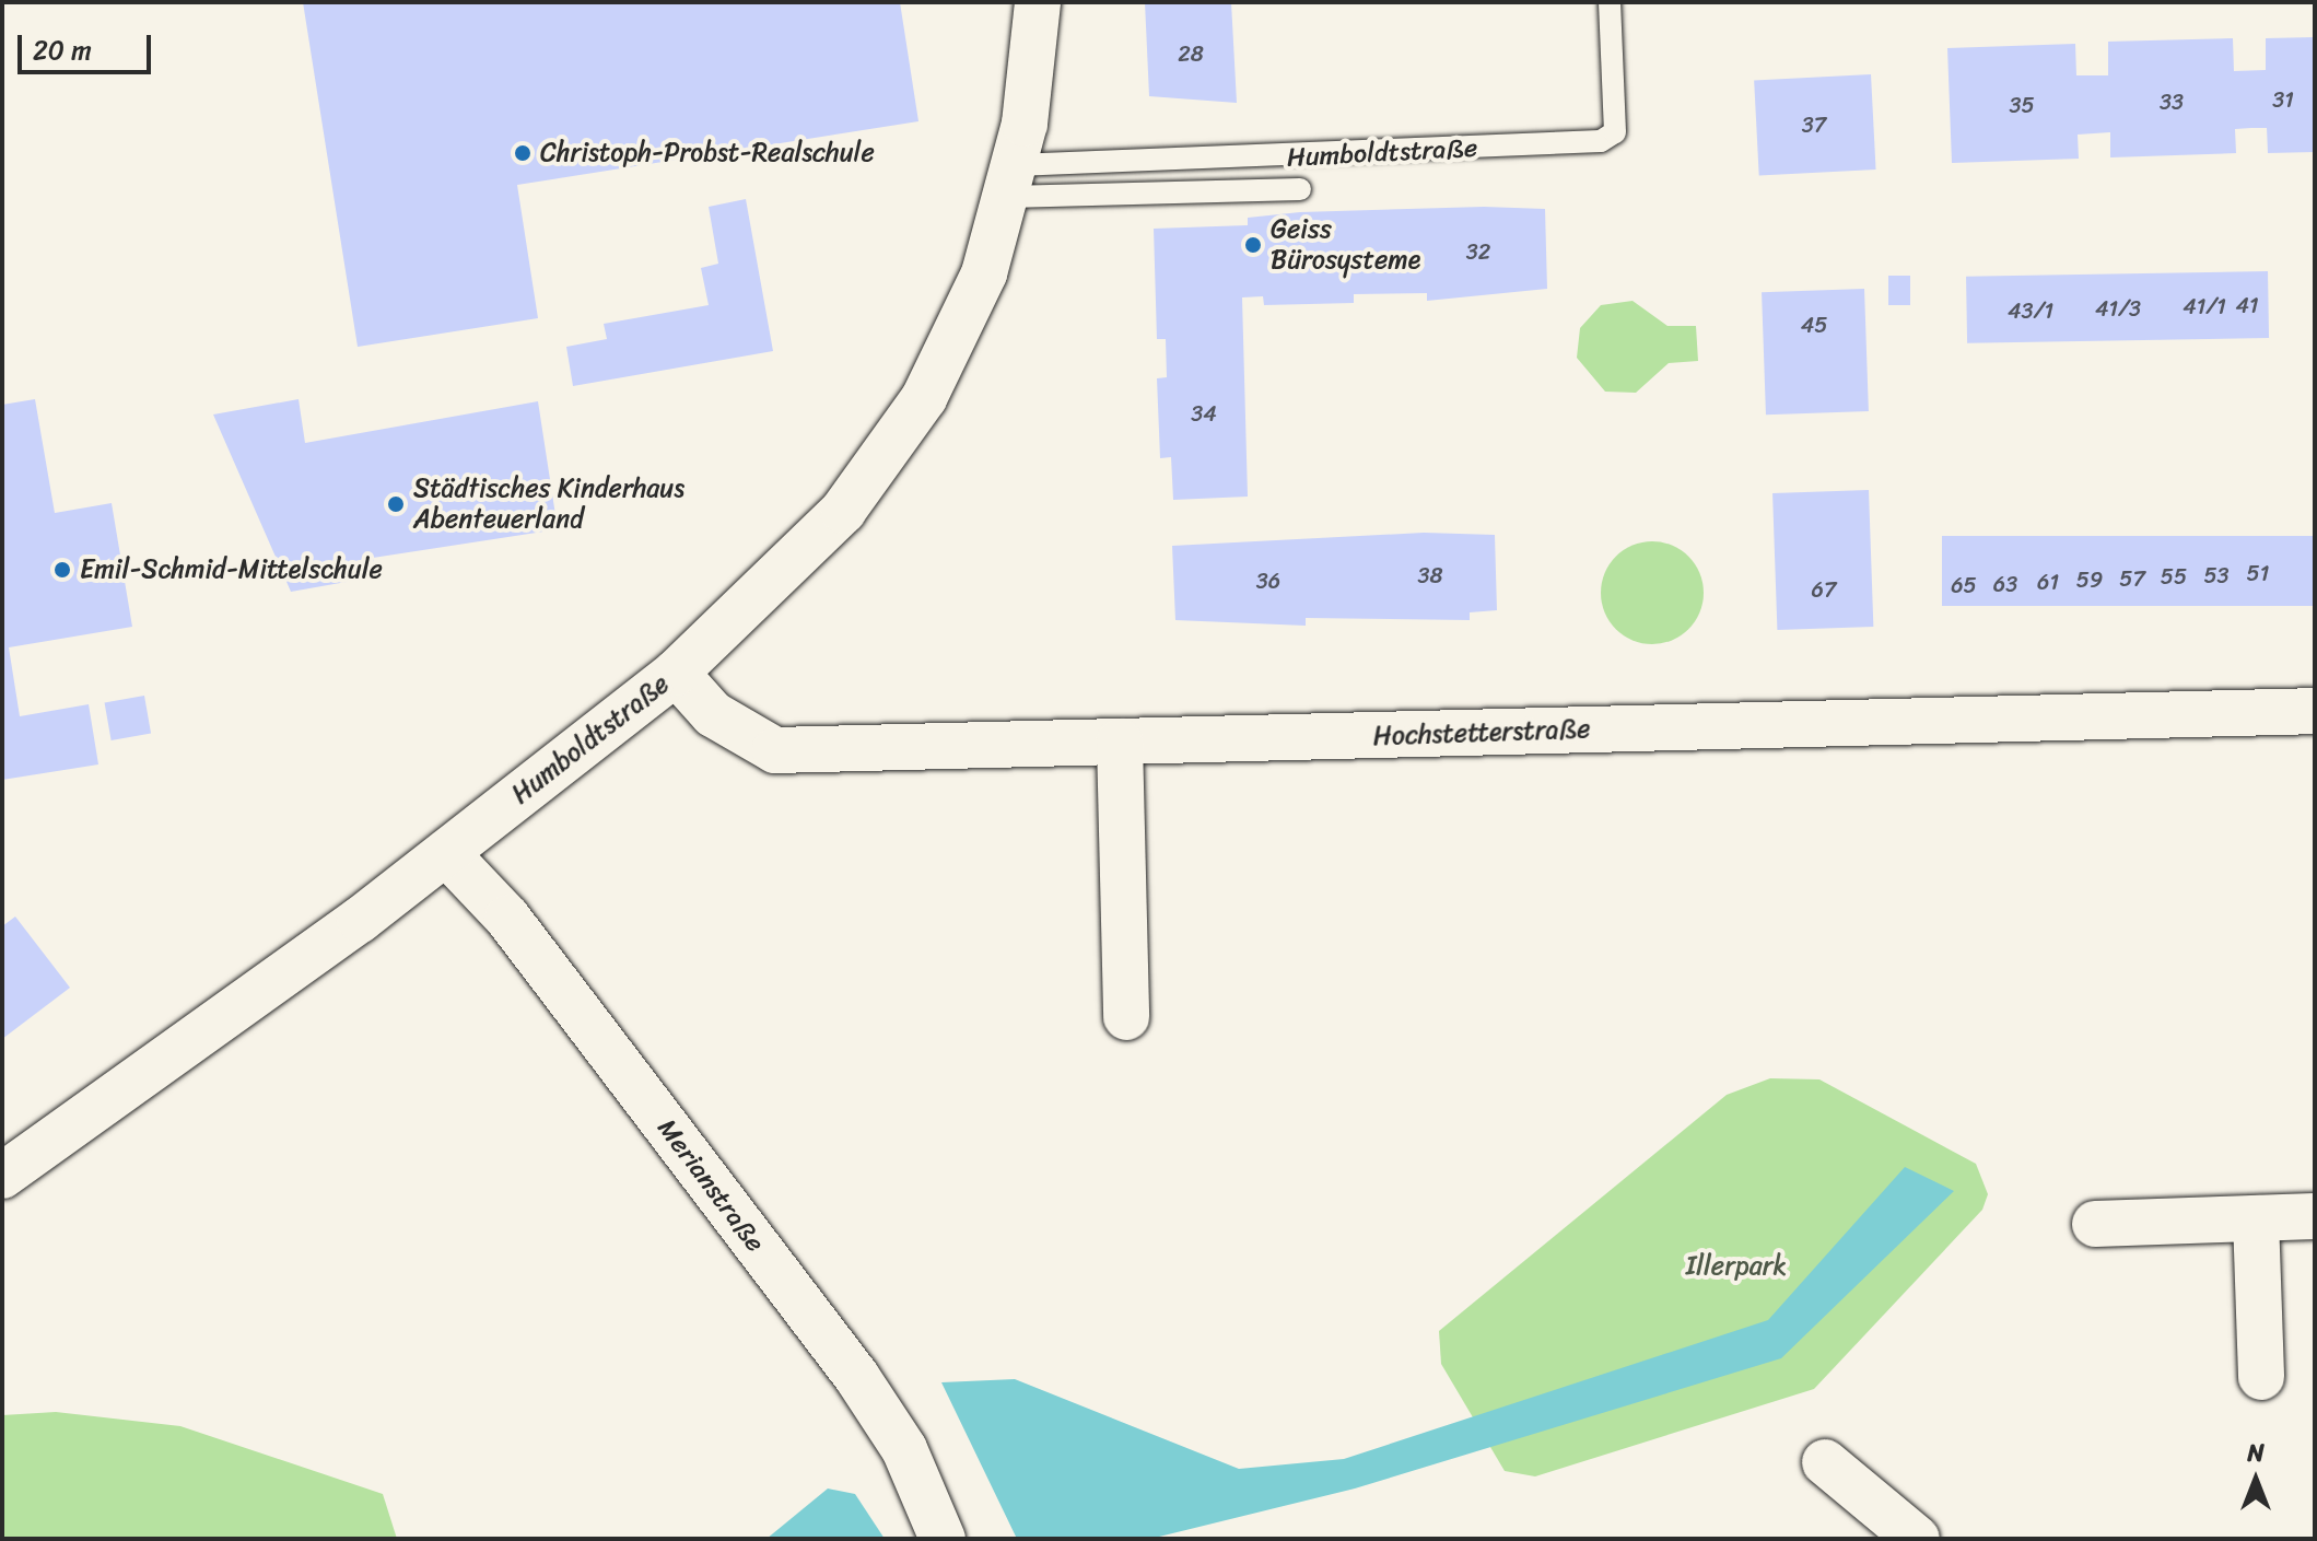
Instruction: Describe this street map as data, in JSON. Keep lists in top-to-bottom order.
{
  "streets": {
    "street": ["Humboldtstraße", "Hochstetterstraße", "Merianstraße"]
  },
  "crossings": [
    ["Humboldtstraße", "Hochstetterstraße"],
    ["Humboldtstraße", "Merianstraße"]
  ],
  "parks": ["Illerpark"],
  "places": [
    "Christoph-Probst-Realschule",
    "Geiss Bürosysteme",
    "Städtisches Kinderhaus Abenteuerland",
    "Emil-Schmid-Mittelschule"
  ],
  "house_numbers": [
    "28",
    "31",
    "33",
    "35",
    "37",
    "32",
    "41",
    "41/1",
    "41/3",
    "43/1",
    "45",
    "34",
    "51",
    "38",
    "53",
    "55",
    "57",
    "59",
    "36",
    "61",
    "63",
    "65",
    "67"
  ],
  "scale_bar": "20 m",
  "north": "top"
}
